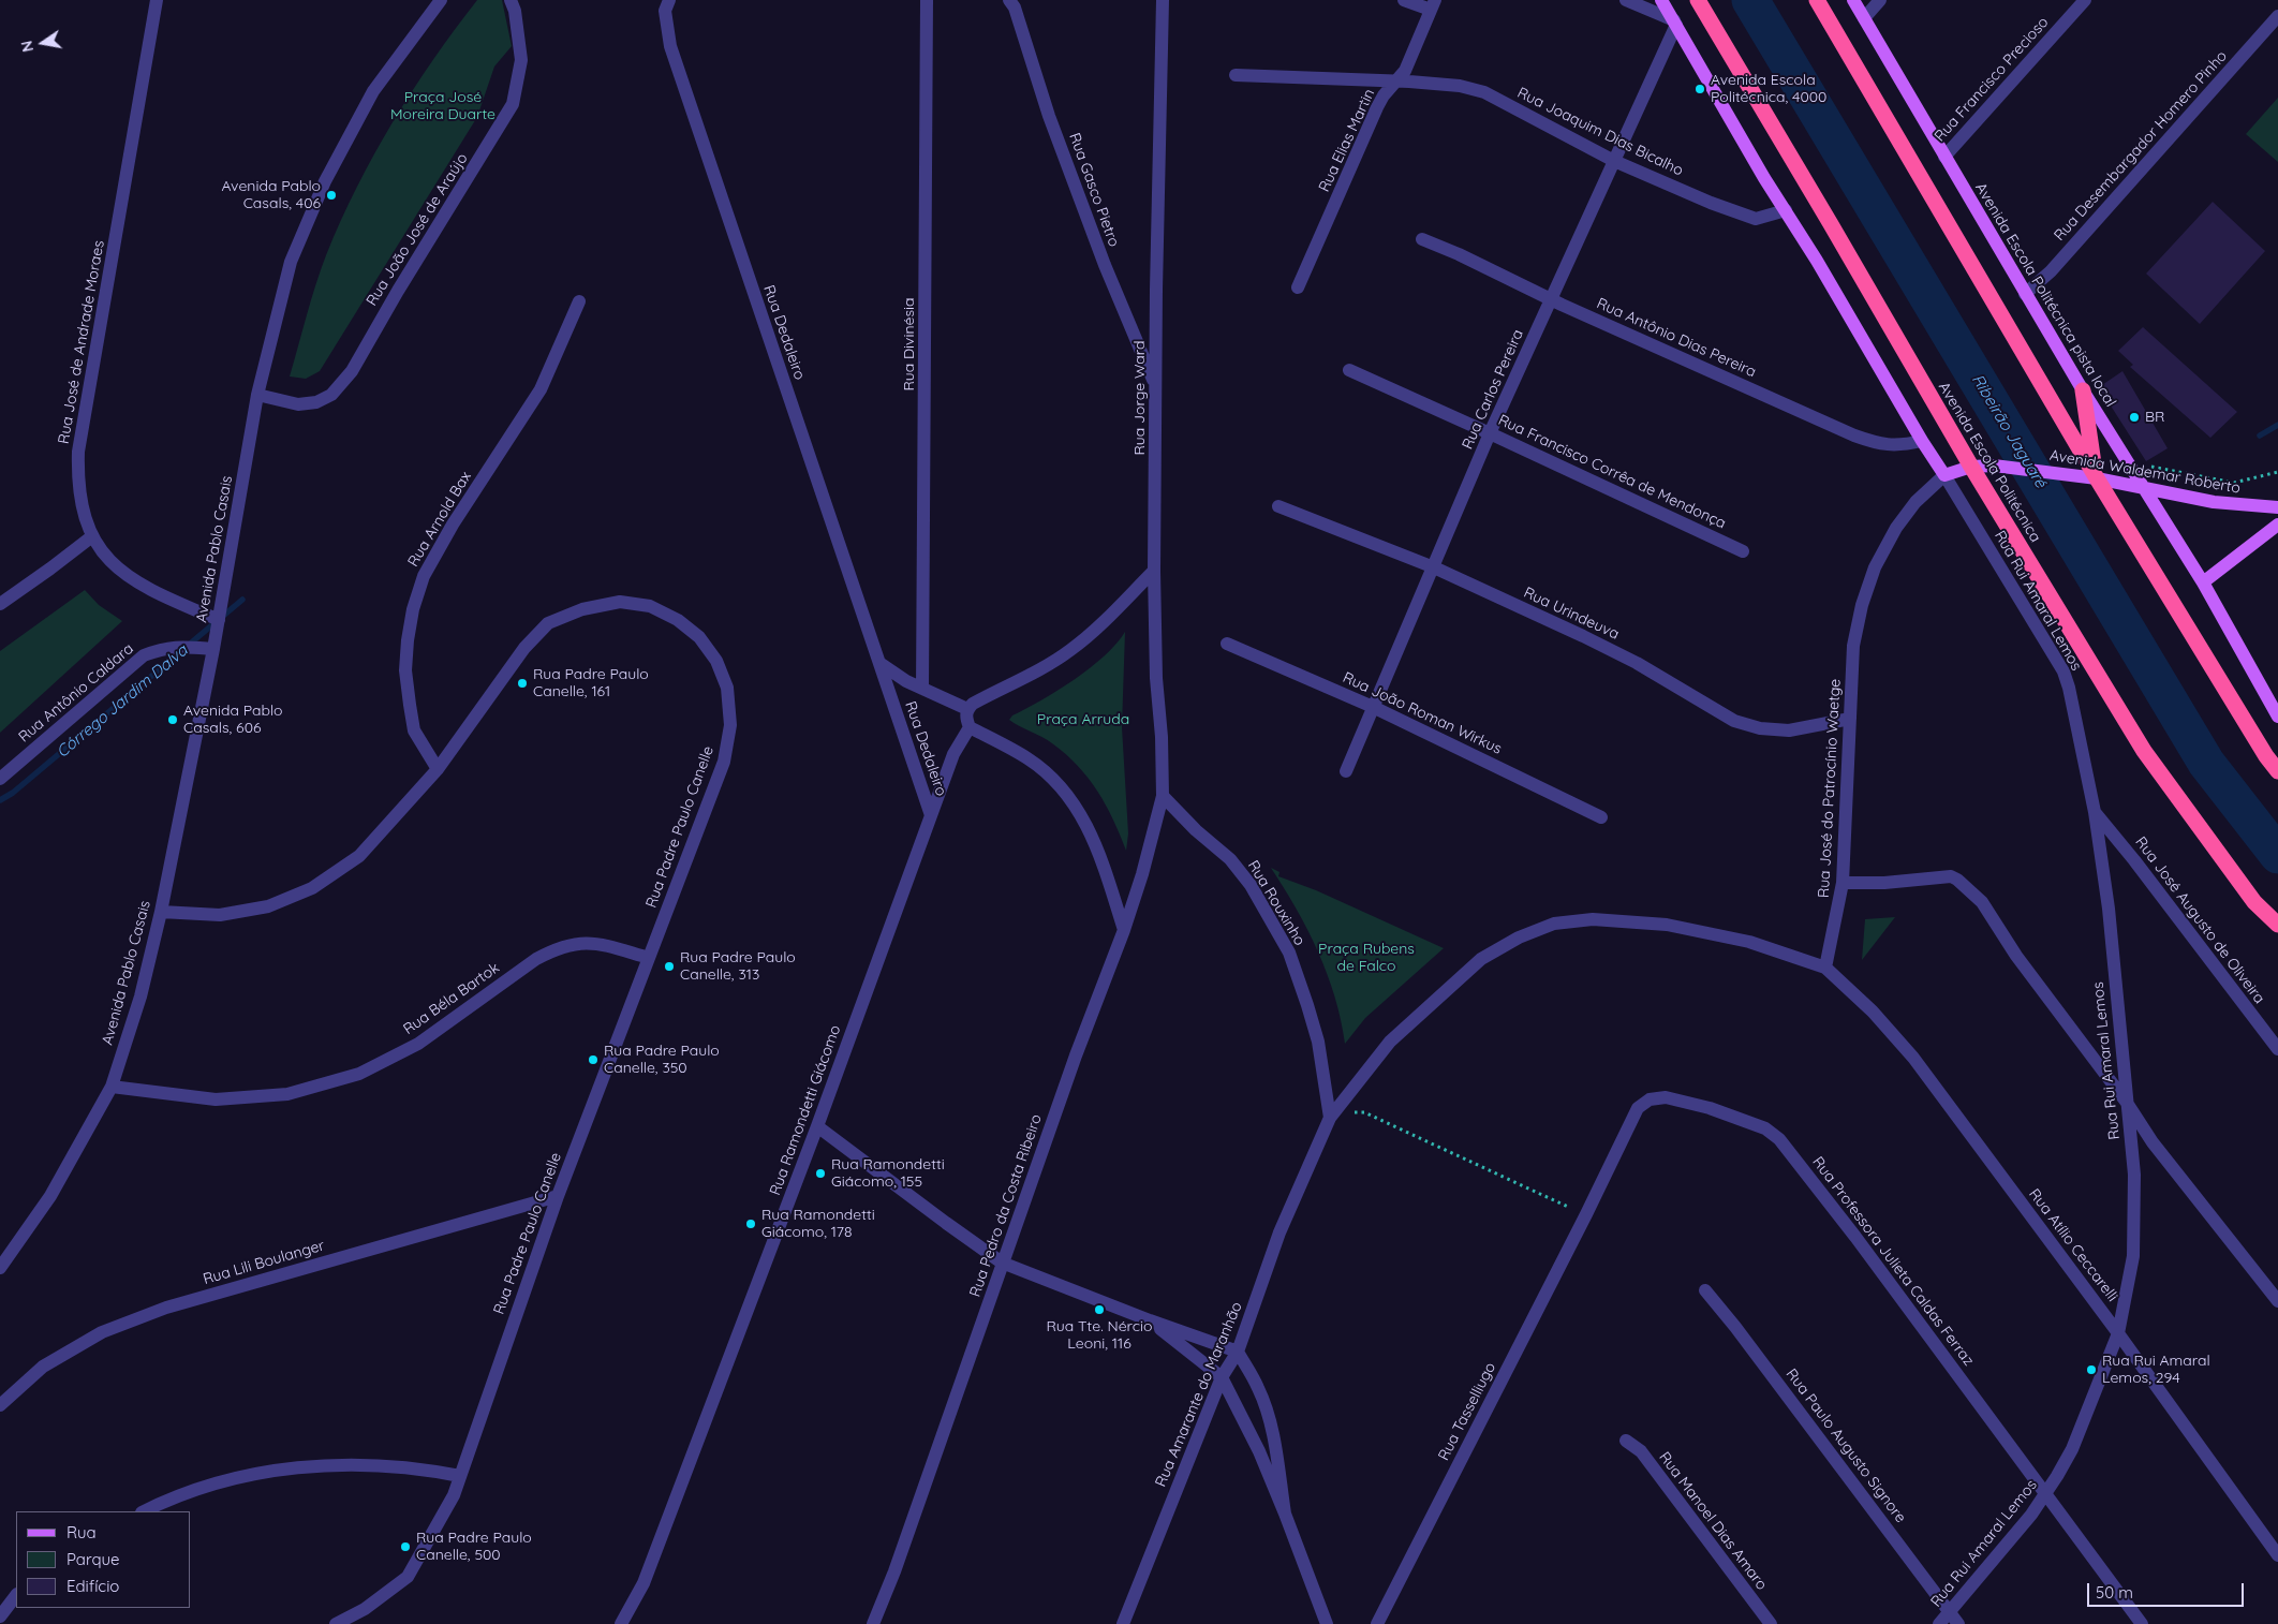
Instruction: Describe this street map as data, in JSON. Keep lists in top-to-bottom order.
{
  "streets": {
    "highway": ["Avenida Escola Politécnica"],
    "main road": ["Avenida Escola Politécnica pista local", "Avenida Waldemar Roberto"],
    "street": [
      "Rua Francisco Precioso",
      "Rua Joaquim Dias Bicalho",
      "Rua Elias Martin",
      "Rua Desembargador Homero Pinho",
      "Rua Gasco Pietro",
      "Rua João José de Araújo",
      "Rua Dedaleiro",
      "Rua Antônio Dias Pereira",
      "Rua José de Andrade Moraes",
      "Rua Divinésia",
      "Rua Carlos Pereira",
      "Rua Jorge Ward",
      "Rua Francisco Corrêa de Mendonça",
      "Rua Arnold Bax",
      "Avenida Pablo Casais",
      "Rua Rui Amaral Lemos",
      "Rua Urindeuva",
      "Rua Antônio Caldara",
      "Rua João Roman Wirkus",
      "Rua José do Patrocínio Waetge",
      "Rua Padre Paulo Canelle",
      "Rua Rouxinho",
      "Rua José Augusto de Oliveira",
      "Rua Béla Bartok",
      "Rua Ramondetti Giácomo",
      "Rua Pedro da Costa Ribeiro",
      "Rua Atílio Ceccarelli",
      "Rua Professora Julieta Caldas Ferraz",
      "Rua Lili Boulanger",
      "Rua Amarante do Maranhão",
      "Rua Tasselliugo",
      "Rua Paulo Augusto Signore",
      "Rua Manoel Dias Amaro"
    ]
  },
  "crossings": [
    ["Rua Francisco Precioso", "Avenida Escola Politécnica pista local"],
    ["Rua Joaquim Dias Bicalho", "Rua Elias Martin"],
    ["Rua Joaquim Dias Bicalho", "Rua Carlos Pereira"],
    ["Rua Desembargador Homero Pinho", "Avenida Escola Politécnica pista local"],
    ["Rua Gasco Pietro", "Rua Jorge Ward"],
    ["Rua João José de Araújo", "Avenida Pablo Casais"],
    ["Avenida Escola Politécnica pista local", "Avenida Waldemar Roberto"],
    ["Rua Dedaleiro", "Rua Divinésia"],
    ["Rua Dedaleiro", "Rua Ramondetti Giácomo"],
    ["Rua Antônio Dias Pereira", "Rua Carlos Pereira"],
    ["Rua José de Andrade Moraes", "Avenida Pablo Casais"],
    ["Rua Carlos Pereira", "Rua Francisco Corrêa de Mendonça"],
    ["Rua Carlos Pereira", "Rua Urindeuva"],
    ["Rua Carlos Pereira", "Rua João Roman Wirkus"],
    ["Rua Jorge Ward", "Rua Rouxinho"],
    ["Rua Jorge Ward", "Rua Pedro da Costa Ribeiro"],
    ["Avenida Escola Politécnica", "Avenida Waldemar Roberto"],
    ["Avenida Waldemar Roberto", "Rua Rui Amaral Lemos"],
    ["Avenida Waldemar Roberto", "Rua José do Patrocínio Waetge"],
    ["Rua Arnold Bax", "Rua Padre Paulo Canelle"],
    ["Avenida Pablo Casais", "Rua Antônio Caldara"],
    ["Avenida Pablo Casais", "Rua Padre Paulo Canelle"],
    ["Avenida Pablo Casais", "Rua Béla Bartok"],
    ["Rua Rui Amaral Lemos", "Rua José do Patrocínio Waetge"],
    ["Rua Rui Amaral Lemos", "Rua José Augusto de Oliveira"],
    ["Rua Rui Amaral Lemos", "Rua Atílio Ceccarelli"],
    ["Rua Rui Amaral Lemos", "Rua Professora Julieta Caldas Ferraz"],
    ["Rua Rui Amaral Lemos", "Rua Paulo Augusto Signore"],
    ["Rua Urindeuva", "Rua José do Patrocínio Waetge"],
    ["Rua José do Patrocínio Waetge", "Rua Atílio Ceccarelli"],
    ["Rua Padre Paulo Canelle", "Rua Béla Bartok"],
    ["Rua Padre Paulo Canelle", "Rua Lili Boulanger"],
    ["Rua Rouxinho", "Rua Pedro da Costa Ribeiro"],
    ["Rua Rouxinho", "Rua Amarante do Maranhão"],
    ["Rua Professora Julieta Caldas Ferraz", "Rua Tasselliugo"]
  ],
  "water": ["Ribeirão Jaguaré", "Córrego Jardim Dalva"],
  "parks": ["Praça José Moreira Duarte", "Praça Arruda", "Praça Rubens de Falco"],
  "places": [
    "Avenida Escola Politécnica, 4000",
    "Avenida Pablo Casals, 406",
    "BR",
    "Rua Padre Paulo Canelle, 161",
    "Avenida Pablo Casals, 606",
    "Rua Padre Paulo Canelle, 313",
    "Rua Padre Paulo Canelle, 350",
    "Rua Ramondetti Giácomo, 155",
    "Rua Ramondetti Giácomo, 178",
    "Rua Tte. Nércio Leoni, 116",
    "Rua Rui Amaral Lemos, 294",
    "Rua Padre Paulo Canelle, 500"
  ],
  "legend": ["Rua", "Parque", "Edifício"],
  "scale_bar": "50 m",
  "north": "left"
}
